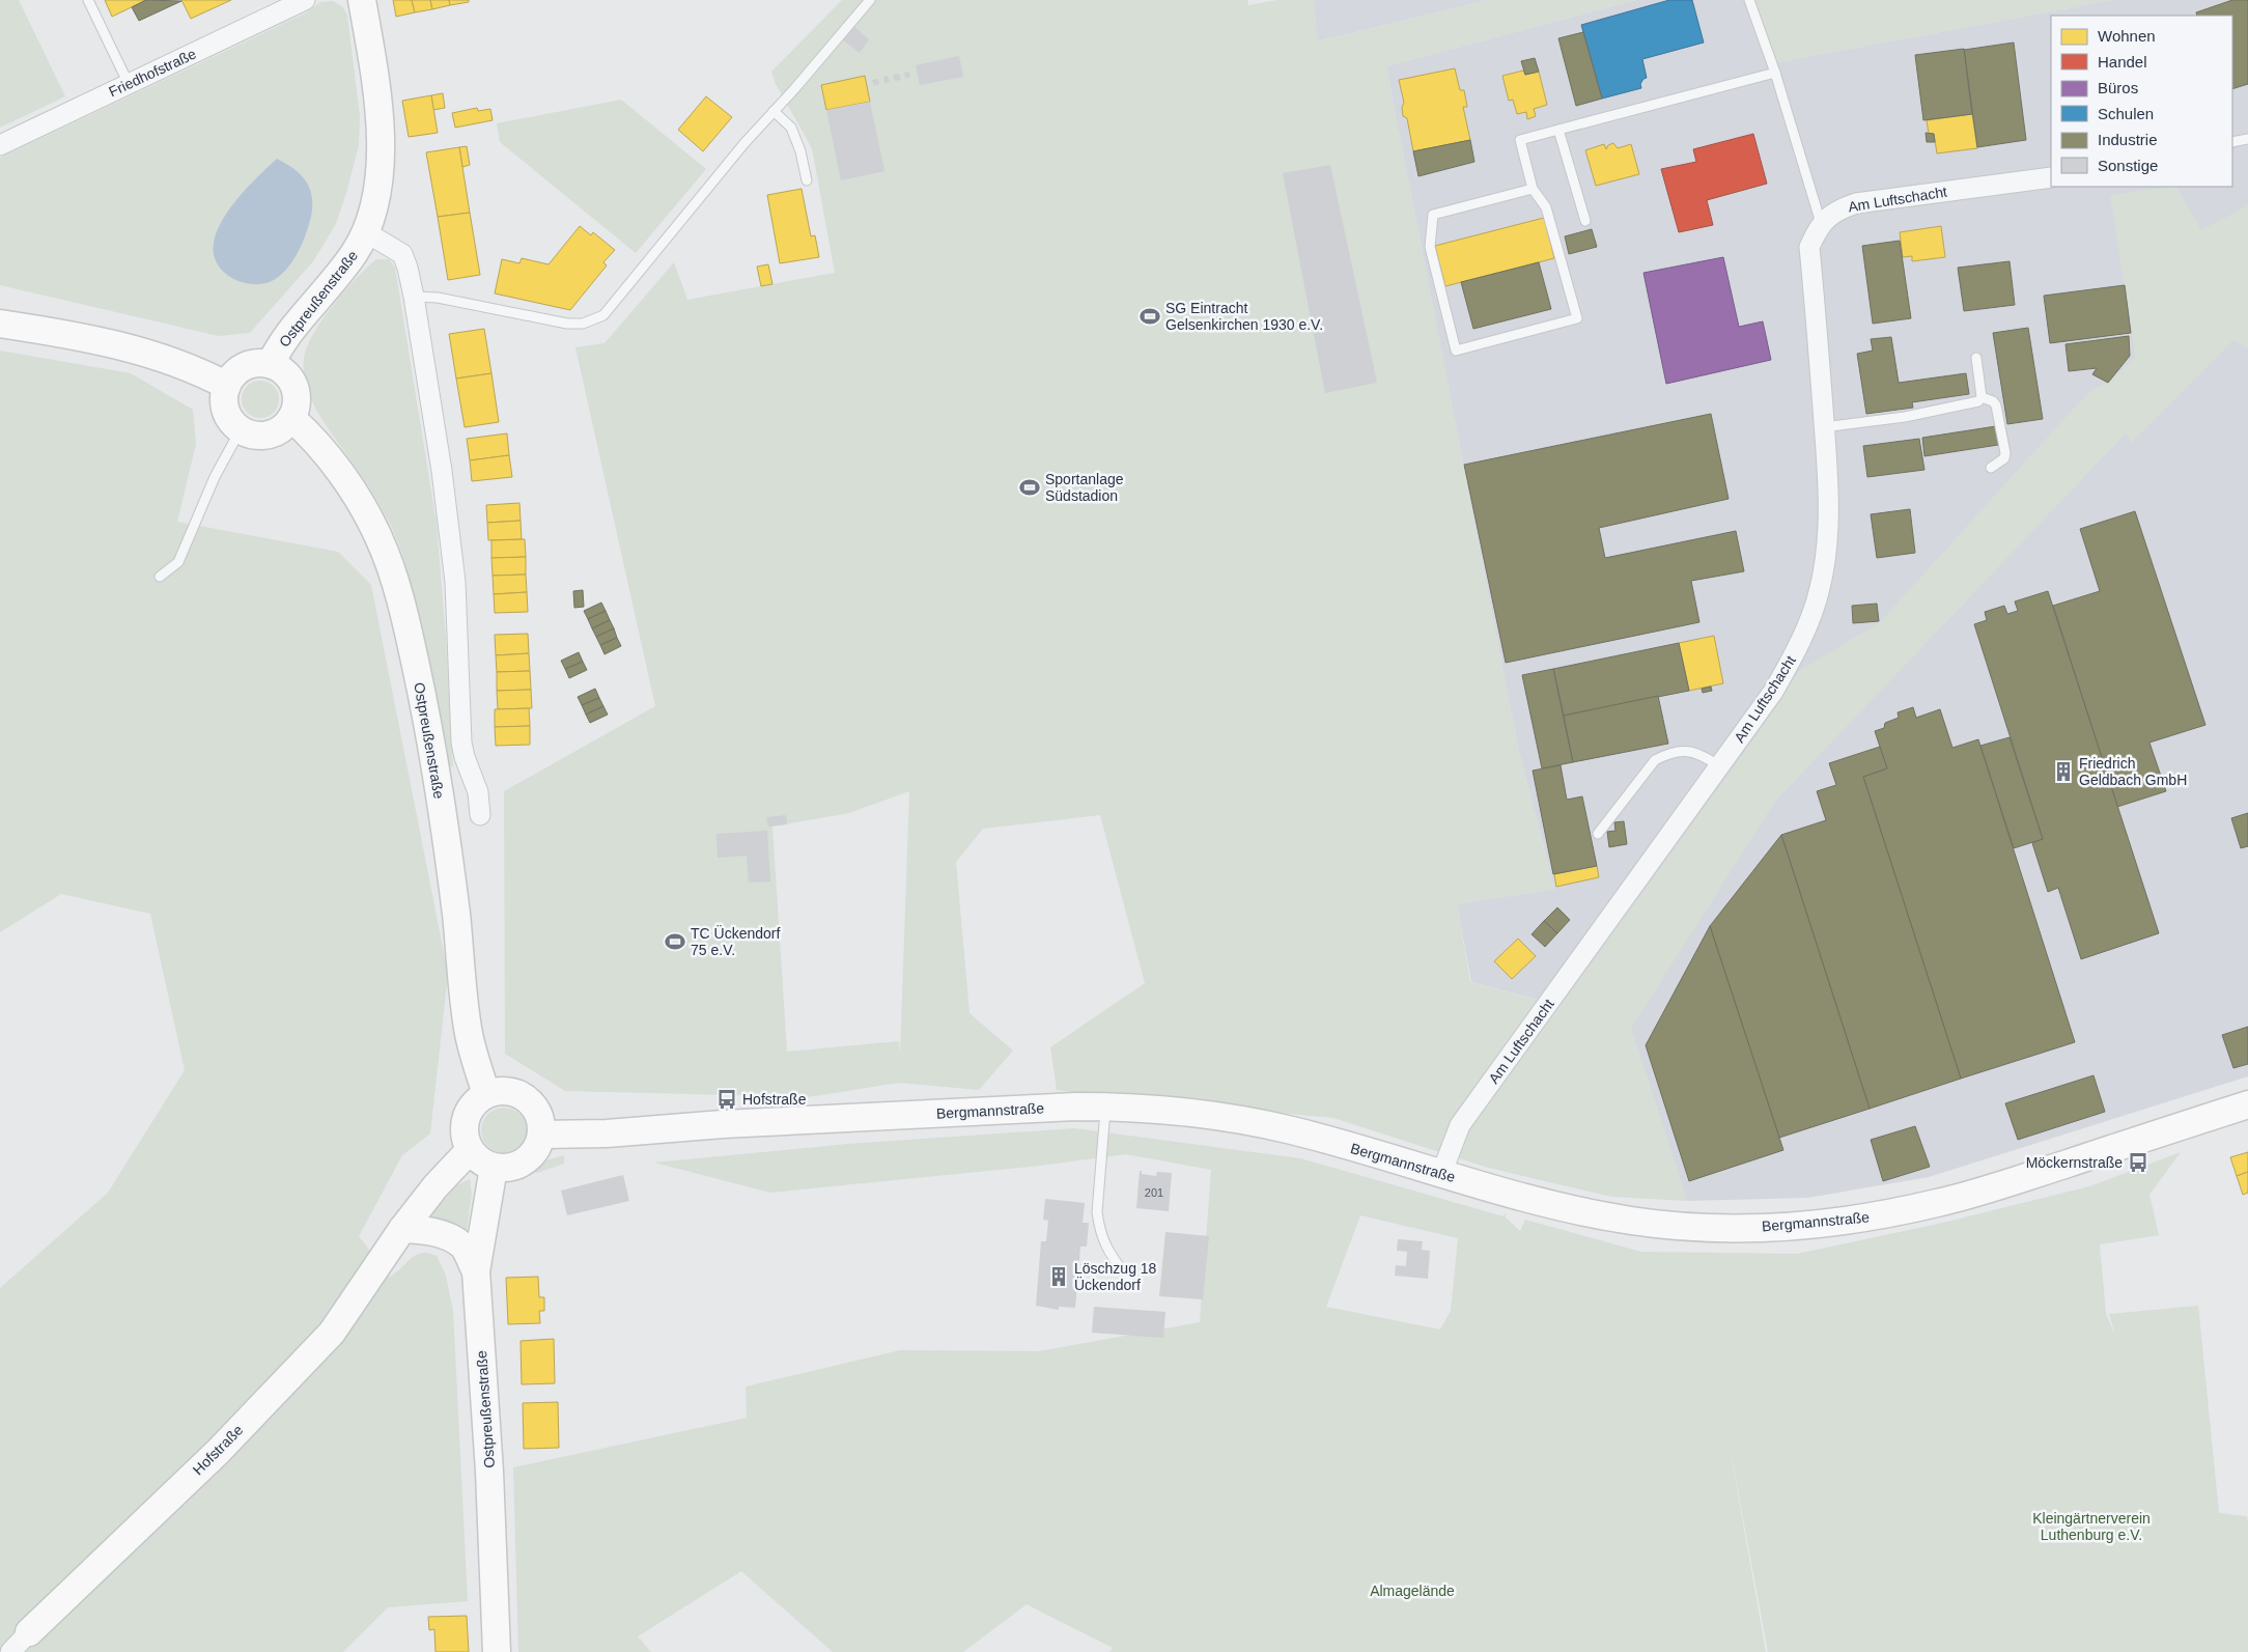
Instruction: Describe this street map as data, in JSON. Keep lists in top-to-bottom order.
{
  "streets": {
    "street": [
      "Friedhofstraße",
      "Am Luftschacht",
      "Ostpreußenstraße",
      "Bergmannstraße",
      "Hofstraße"
    ]
  },
  "crossings": [
    ["Am Luftschacht", "Bergmannstraße"],
    ["Ostpreußenstraße", "Bergmannstraße"],
    ["Ostpreußenstraße", "Hofstraße"],
    ["Bergmannstraße", "Hofstraße"]
  ],
  "parks": ["Kleingärtnerverein Luthenburg e.V.", "Almagelände"],
  "places": {
    "sports": ["SG Eintracht Gelsenkirchen 1930 e.V.", "Sportanlage Südstadion", "TC Ückendorf 75 e.V."],
    "building": ["Friedrich Geldbach GmbH", "Löschzug 18 Ückendorf"],
    "bus stop": ["Hofstraße", "Möckernstraße"]
  },
  "house_numbers": ["201"],
  "legend": [
    "Wohnen",
    "Handel",
    "Büros",
    "Schulen",
    "Industrie",
    "Sonstige"
  ]
}
